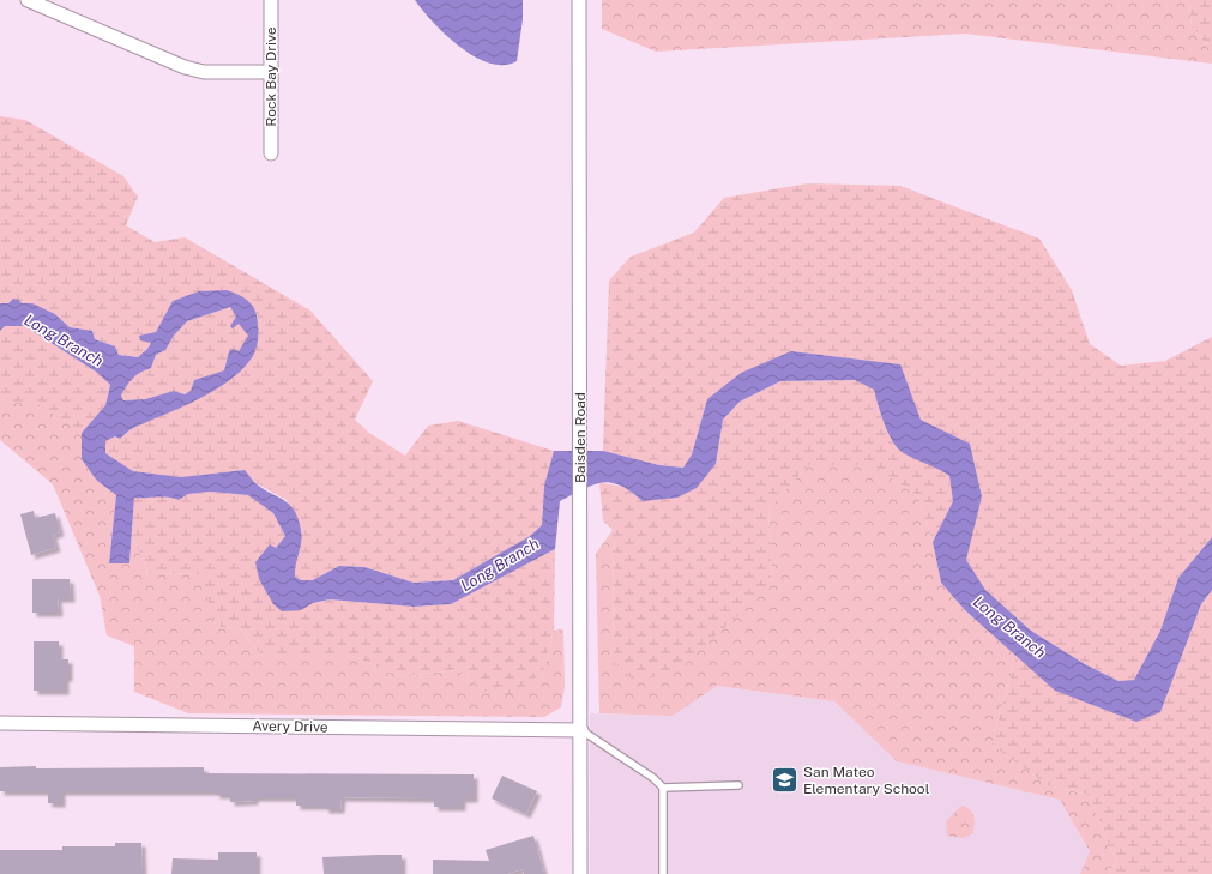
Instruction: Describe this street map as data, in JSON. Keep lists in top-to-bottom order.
{
  "streets": {
    "street": ["Rock Bay Drive", "Baisden Road", "Avery Drive"]
  },
  "crossings": [
    ["Baisden Road", "Avery Drive"]
  ],
  "water": ["Long Branch"],
  "places": {
    "school or university": ["San Mateo Elementary School"]
  }
}
